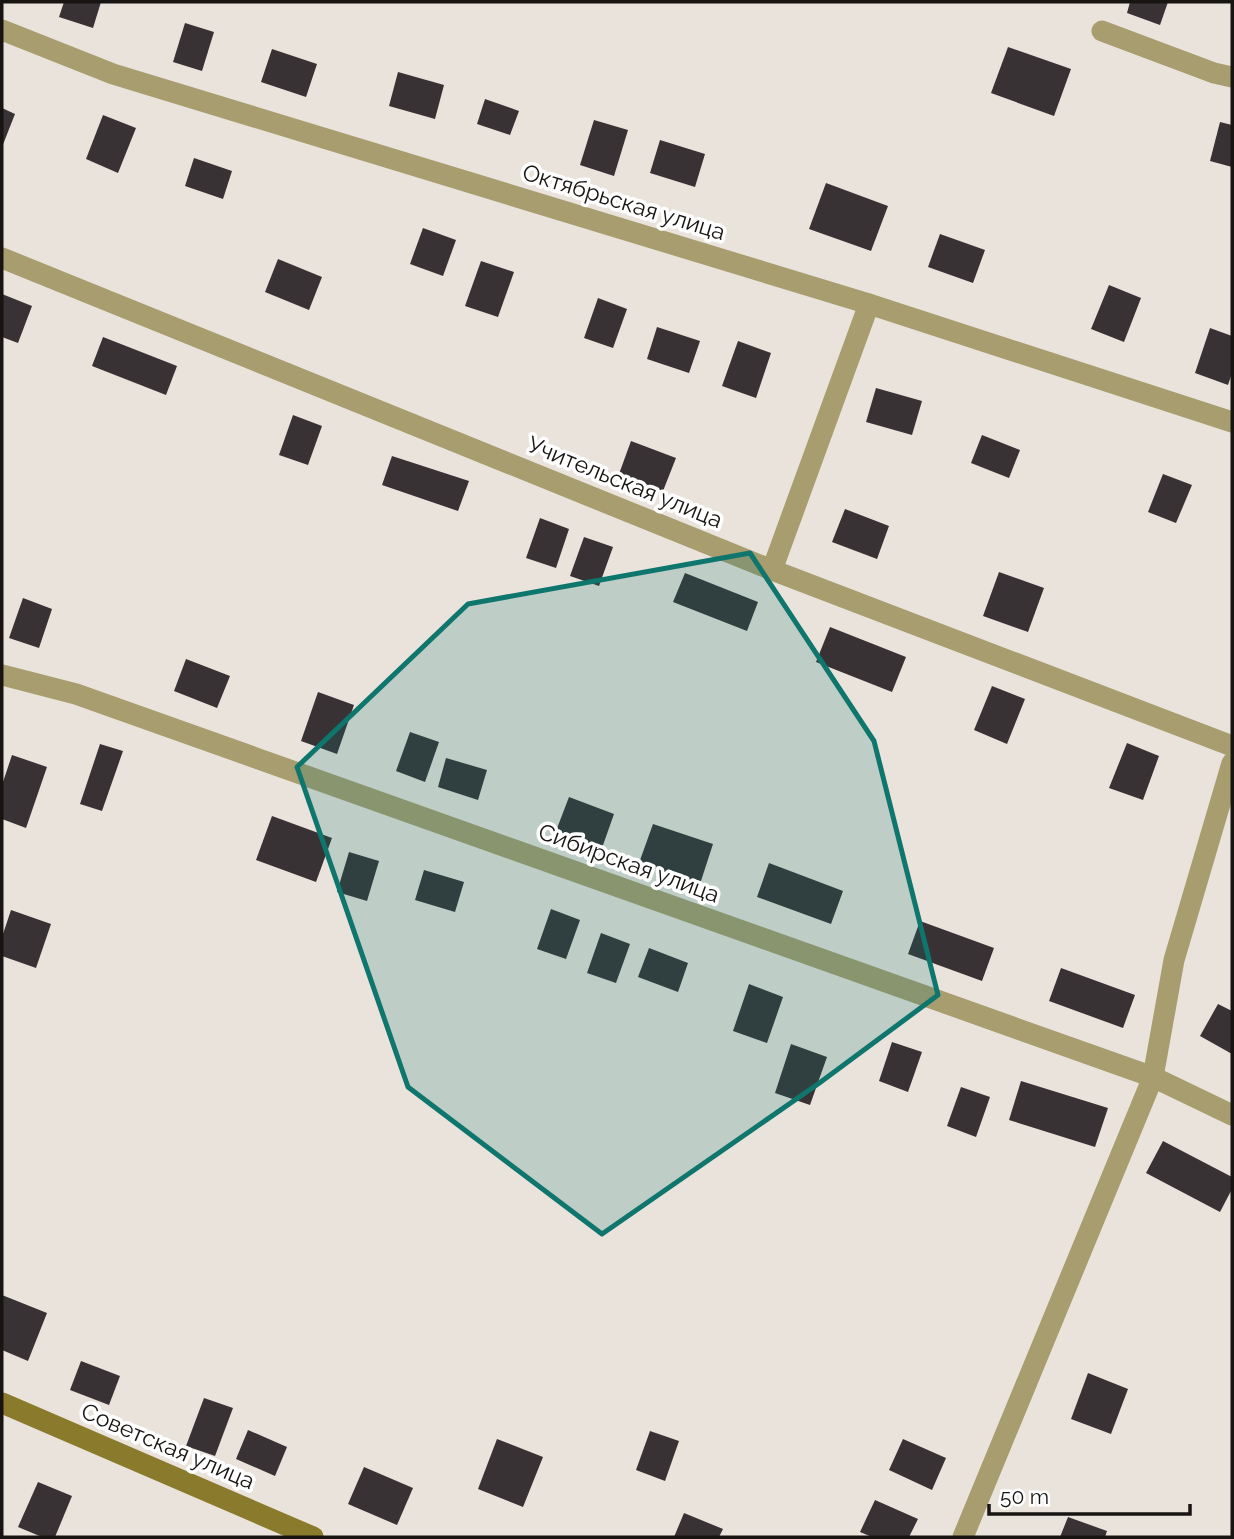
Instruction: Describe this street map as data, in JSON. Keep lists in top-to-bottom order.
{
  "streets": {
    "main road": ["Советская улица"],
    "street": ["Октябрьская улица", "Учительская улица", "Сибирская улица"]
  },
  "scale_bar": "50 m"
}
